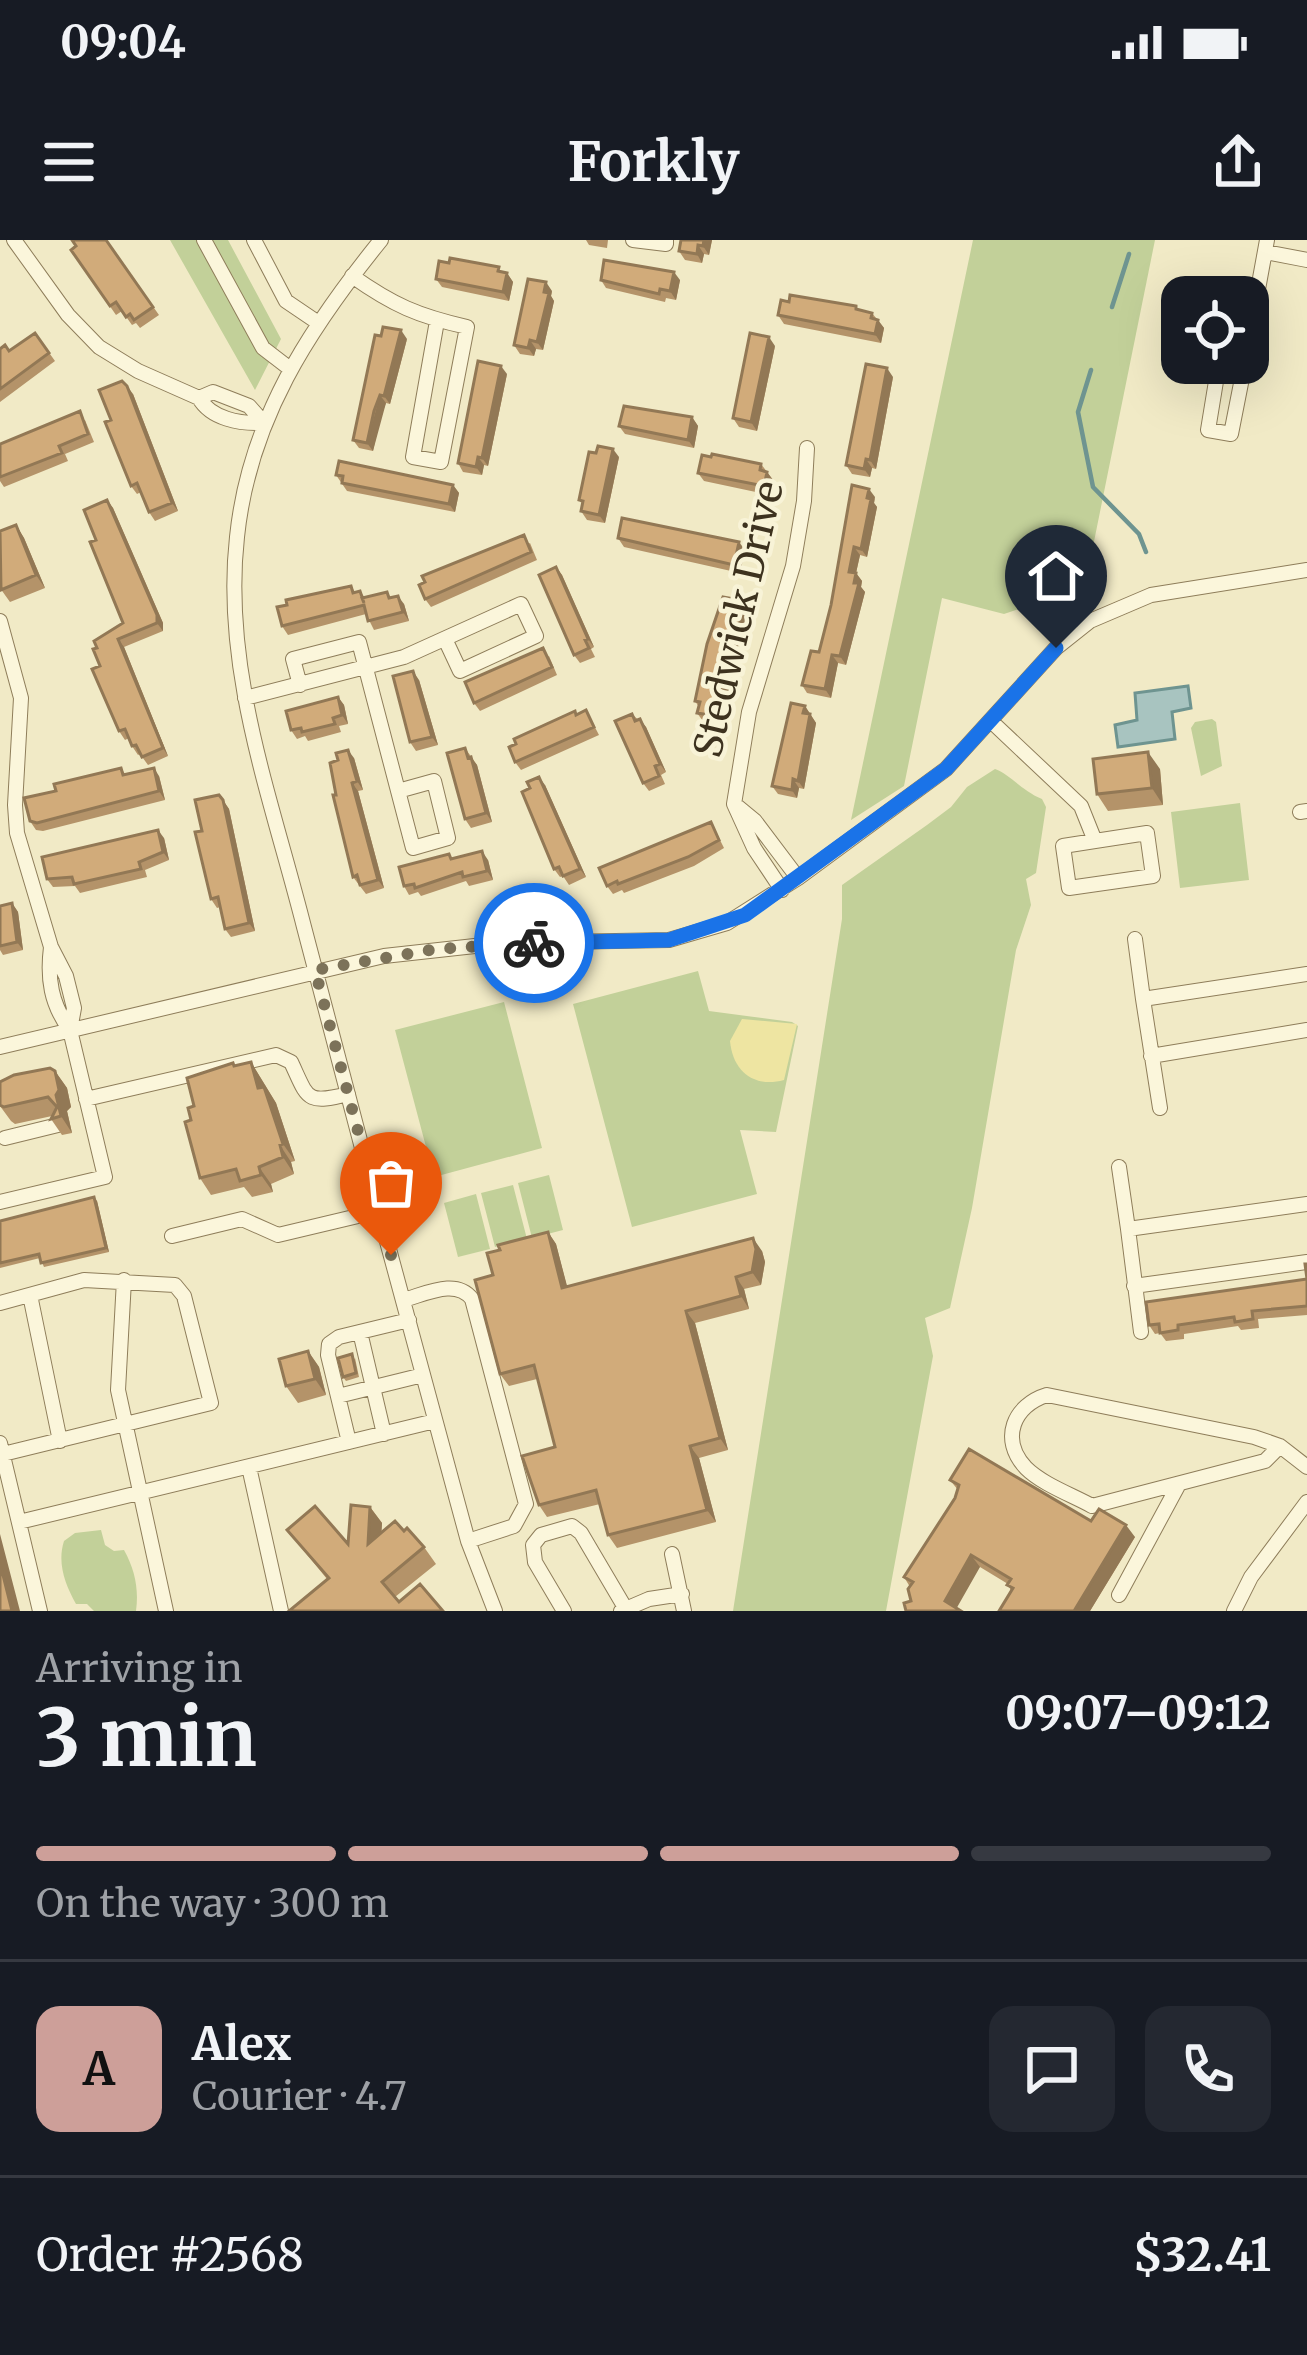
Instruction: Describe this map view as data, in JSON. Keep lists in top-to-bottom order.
{
  "streets": {
    "street": ["Stedwick Drive"]
  },
  "page": {
    "status": "09:04",
    "header": "Forkly",
    "heading": ["3 min", "Arriving in", "09:07–09:12"],
    "panel": [
      "Alex",
      "Courier · 4.7",
      "Order #2568",
      "$32.41"
    ],
    "bar": "On the way · 300 m",
    "round": "A"
  }
}
